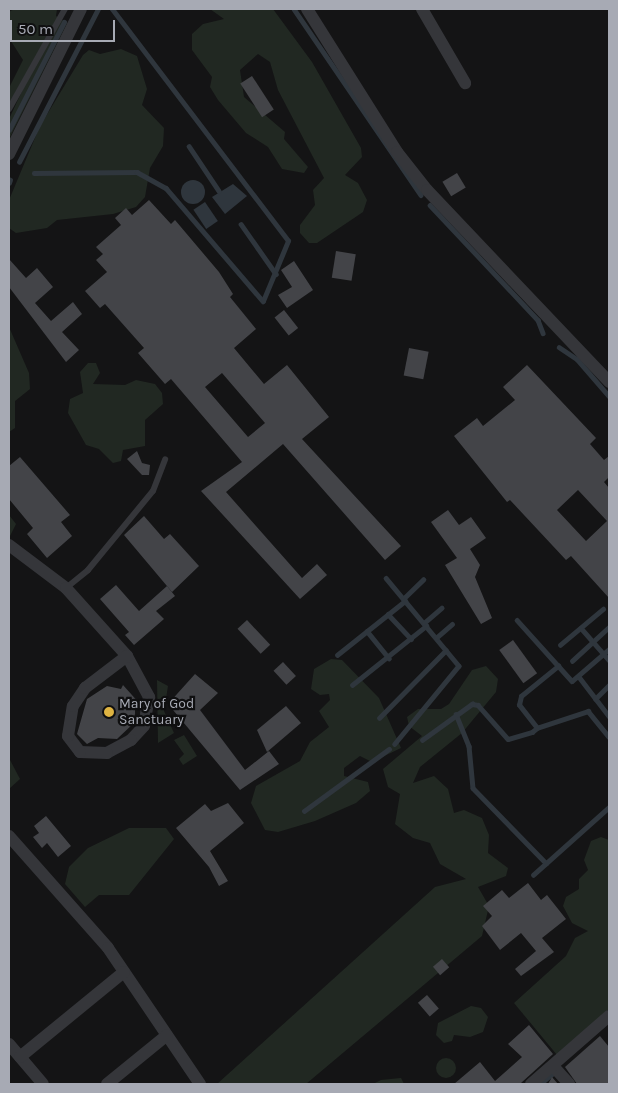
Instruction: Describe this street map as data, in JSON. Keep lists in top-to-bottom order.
{
  "places": ["Mary of God Sanctuary"],
  "scale_bar": "50 m"
}
